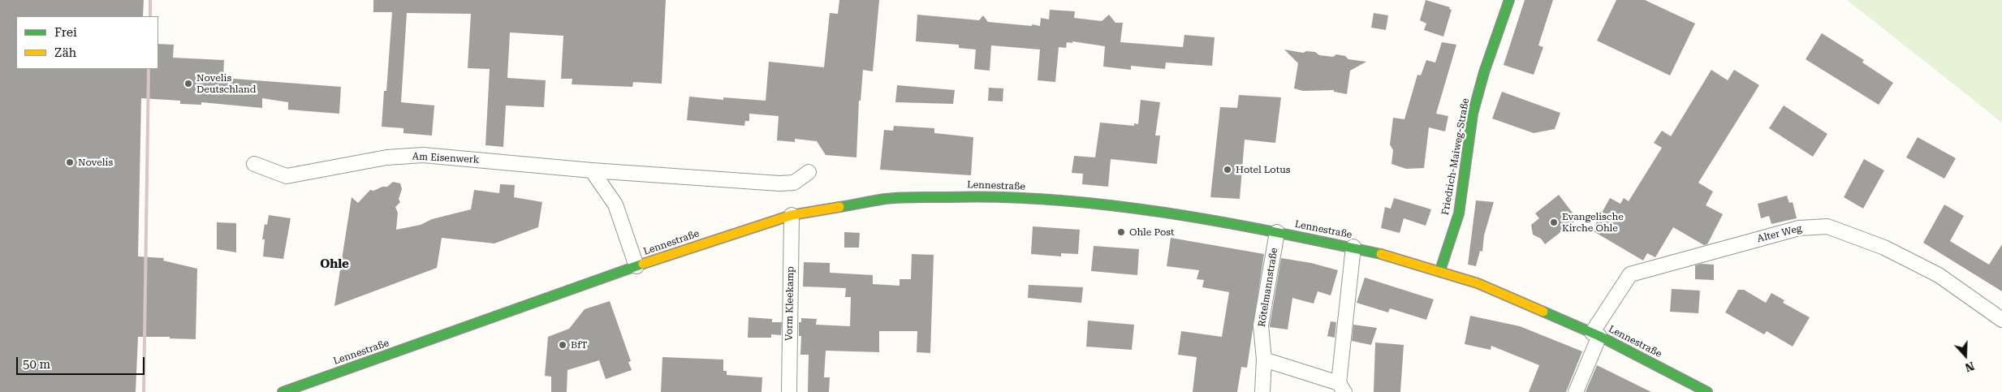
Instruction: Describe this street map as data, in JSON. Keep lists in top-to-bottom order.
{
  "streets": {
    "main road": ["Friedrich-Maiweg-Straße", "Lennestraße"],
    "street": [
      "Am Eisenwerk",
      "Alter Weg",
      "Rötelmannstraße",
      "Vorm Kleekamp"
    ]
  },
  "crossings": [
    ["Friedrich-Maiweg-Straße", "Lennestraße"],
    ["Lennestraße", "Alter Weg"],
    ["Lennestraße", "Rötelmannstraße"],
    ["Lennestraße", "Vorm Kleekamp"]
  ],
  "districts": ["Ohle"],
  "places": [
    "Novelis Deutschland",
    "Novelis",
    "Hotel Lotus",
    "Evangelische Kirche Ohle",
    "Ohle Post",
    "BfT"
  ],
  "legend": ["Frei", "Zäh"],
  "scale_bar": "50 m",
  "north": "bottom"
}
